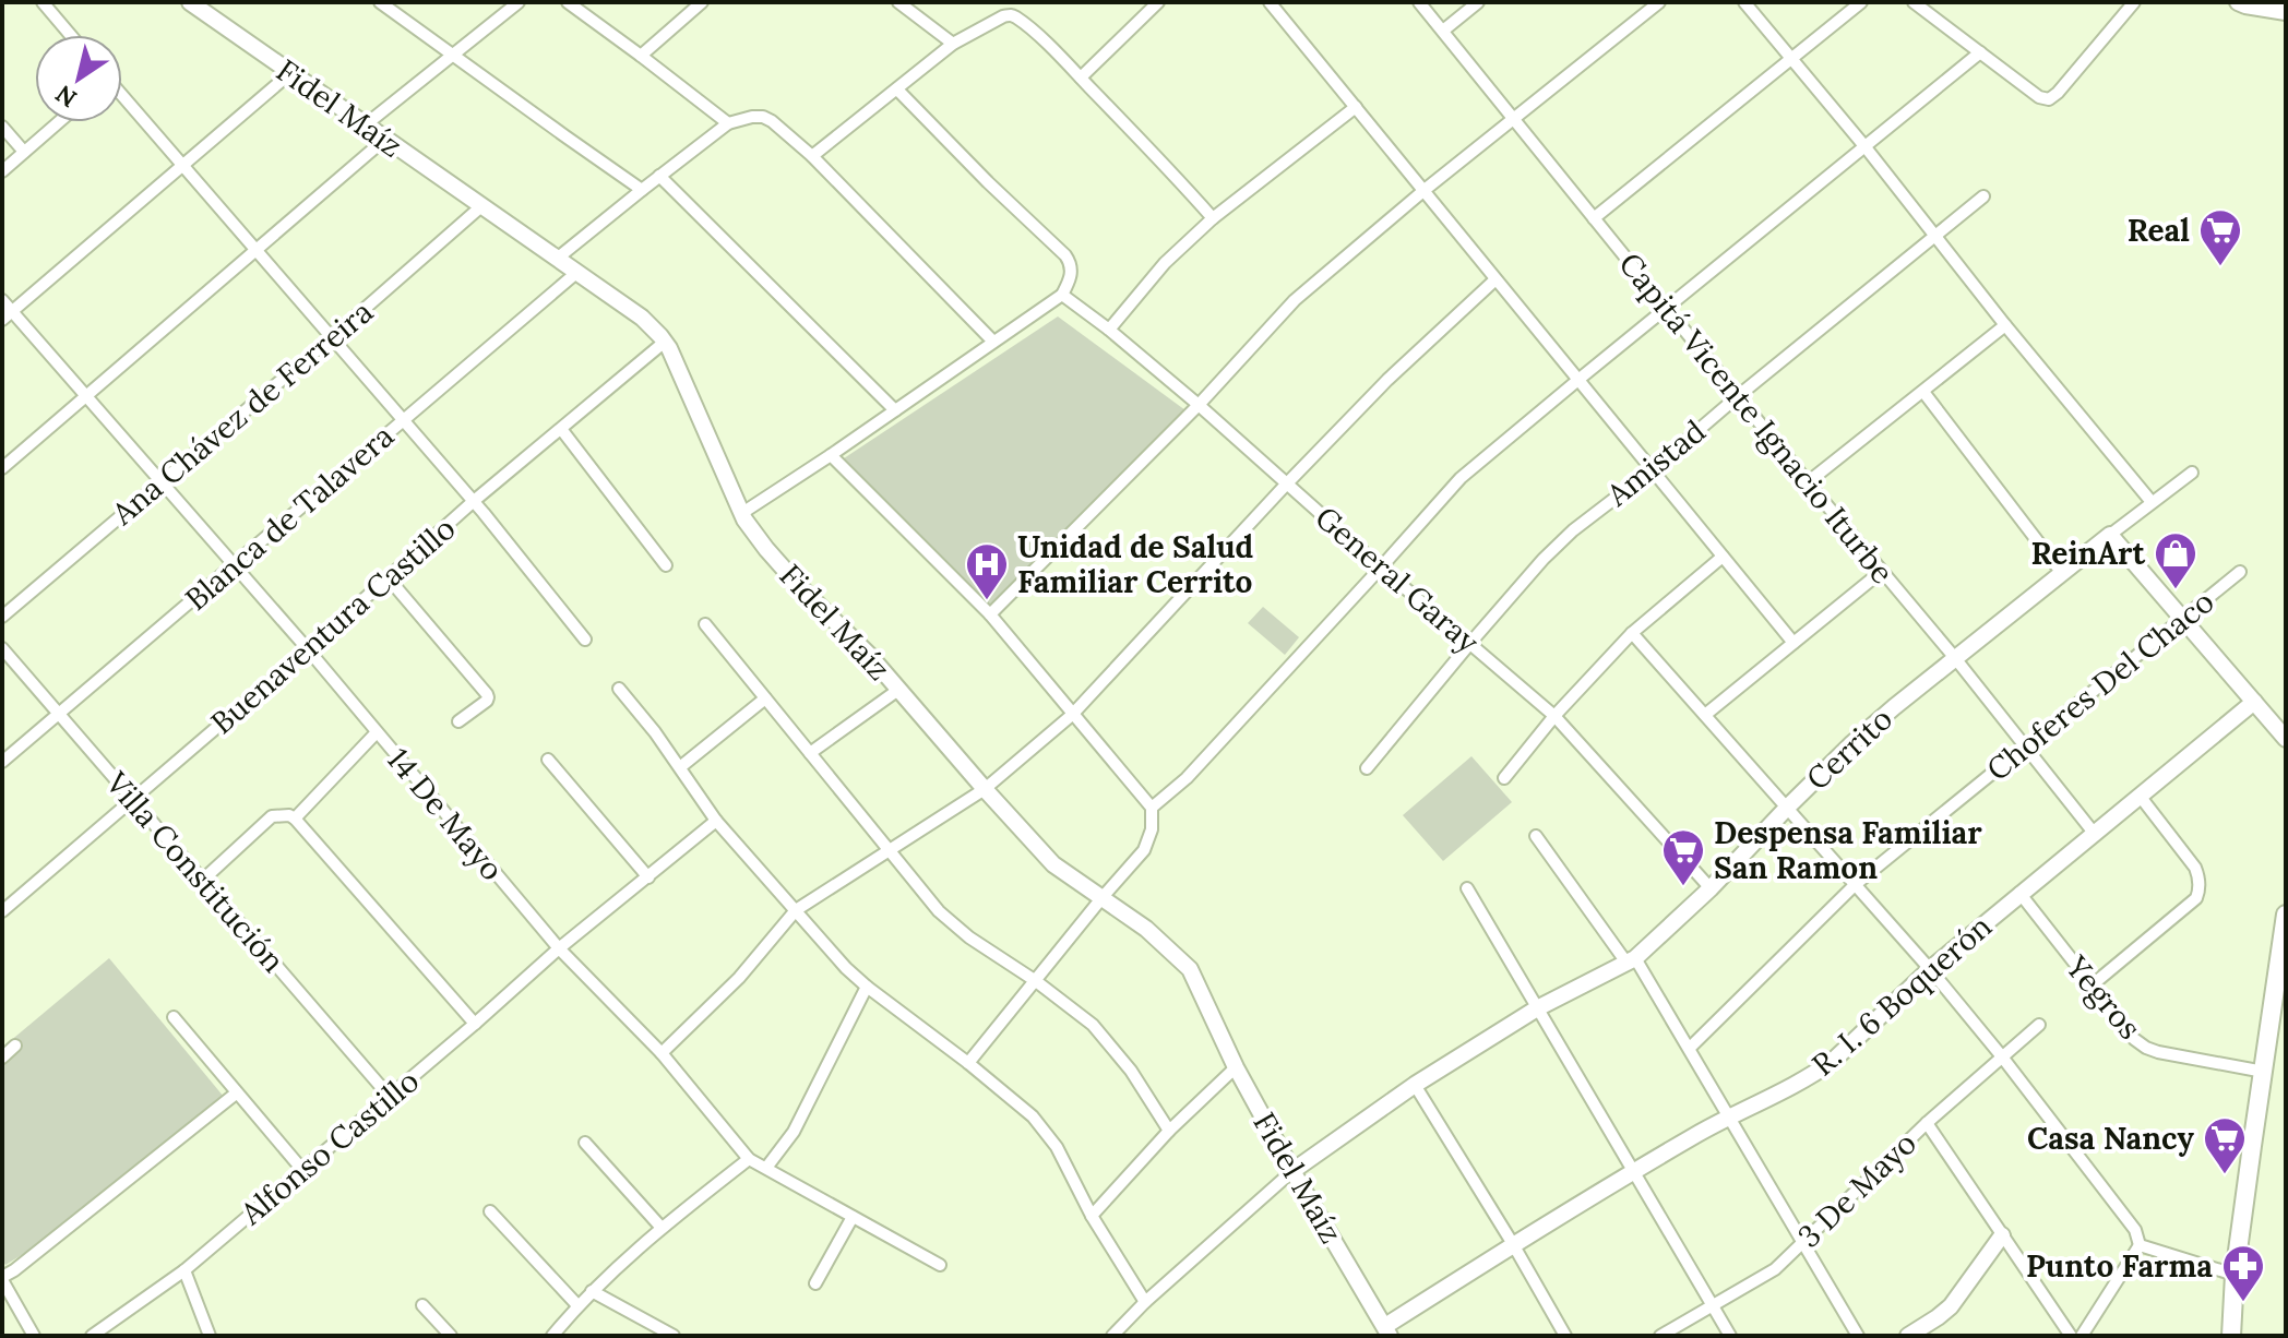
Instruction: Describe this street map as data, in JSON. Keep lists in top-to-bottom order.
{
  "streets": {
    "street": [
      "Fidel Maíz",
      "Ana Chávez de Ferreira",
      "Capitá Vicente Ignacio Iturbe",
      "Amistad",
      "Blanca de Talavera",
      "General Garay",
      "Buenaventura Castillo",
      "Choferes Del Chaco",
      "Cerrito",
      "14 De Mayo",
      "Villa Constitución",
      "R. I. 6 Boquerón",
      "Yegros",
      "Alfonso Castillo",
      "3 De Mayo"
    ]
  },
  "crossings": [
    ["Fidel Maíz", "Ana Chávez de Ferreira"],
    ["Fidel Maíz", "Blanca de Talavera"],
    ["Fidel Maíz", "Buenaventura Castillo"],
    ["Fidel Maíz", "Cerrito"],
    ["Fidel Maíz", "R. I. 6 Boquerón"],
    ["Ana Chávez de Ferreira", "14 De Mayo"],
    ["Capitá Vicente Ignacio Iturbe", "Amistad"],
    ["Capitá Vicente Ignacio Iturbe", "Choferes Del Chaco"],
    ["Capitá Vicente Ignacio Iturbe", "Cerrito"],
    ["Capitá Vicente Ignacio Iturbe", "R. I. 6 Boquerón"],
    ["Amistad", "General Garay"],
    ["Blanca de Talavera", "14 De Mayo"],
    ["Blanca de Talavera", "Villa Constitución"],
    ["General Garay", "Cerrito"],
    ["Buenaventura Castillo", "14 De Mayo"],
    ["Buenaventura Castillo", "Villa Constitución"],
    ["14 De Mayo", "Alfonso Castillo"],
    ["Villa Constitución", "Alfonso Castillo"],
    ["R. I. 6 Boquerón", "Yegros"]
  ],
  "places": {
    "supermarket": ["Real", "Despensa Familiar San Ramon", "Casa Nancy"],
    "shop": ["ReinArt"],
    "hospital": ["Unidad de Salud Familiar Cerrito"],
    "pharmacy": ["Punto Farma"]
  },
  "north": "bottom left"
}
